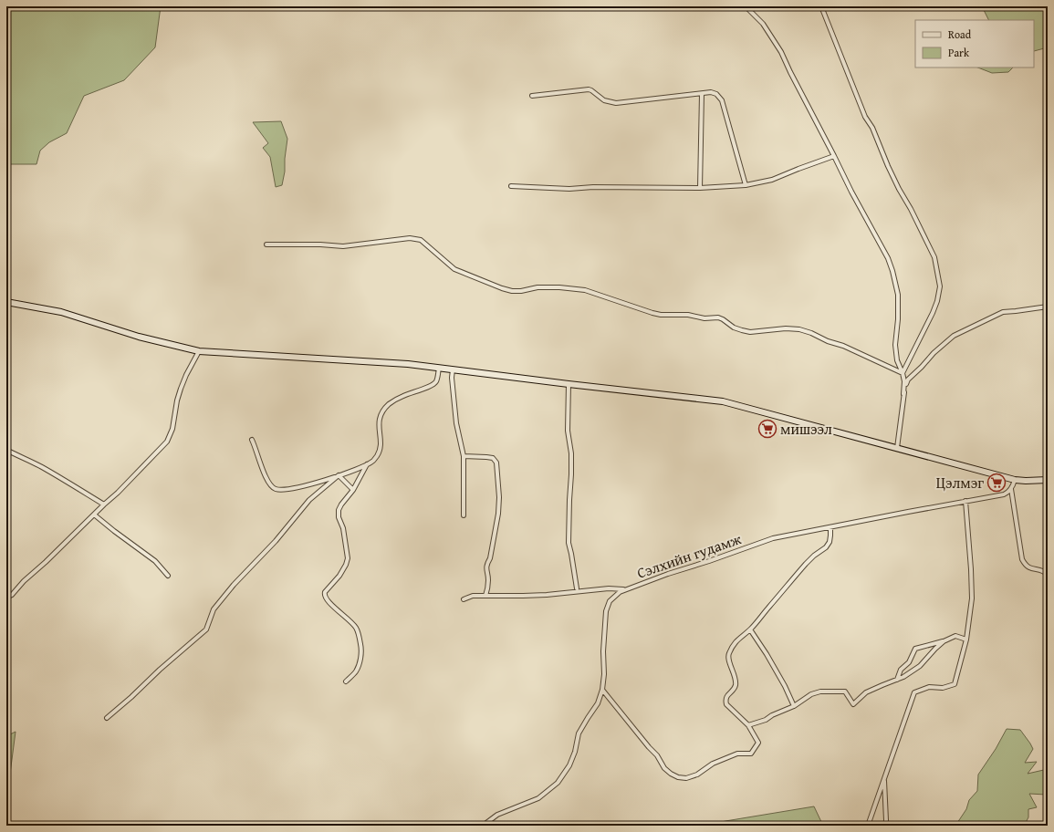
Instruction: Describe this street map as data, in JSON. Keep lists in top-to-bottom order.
{
  "streets": {
    "street": ["Сэлхийн гудамж"]
  },
  "places": {
    "supermarket": ["мишээл", "Цэлмэг"]
  },
  "legend": ["Road", "Park"]
}
